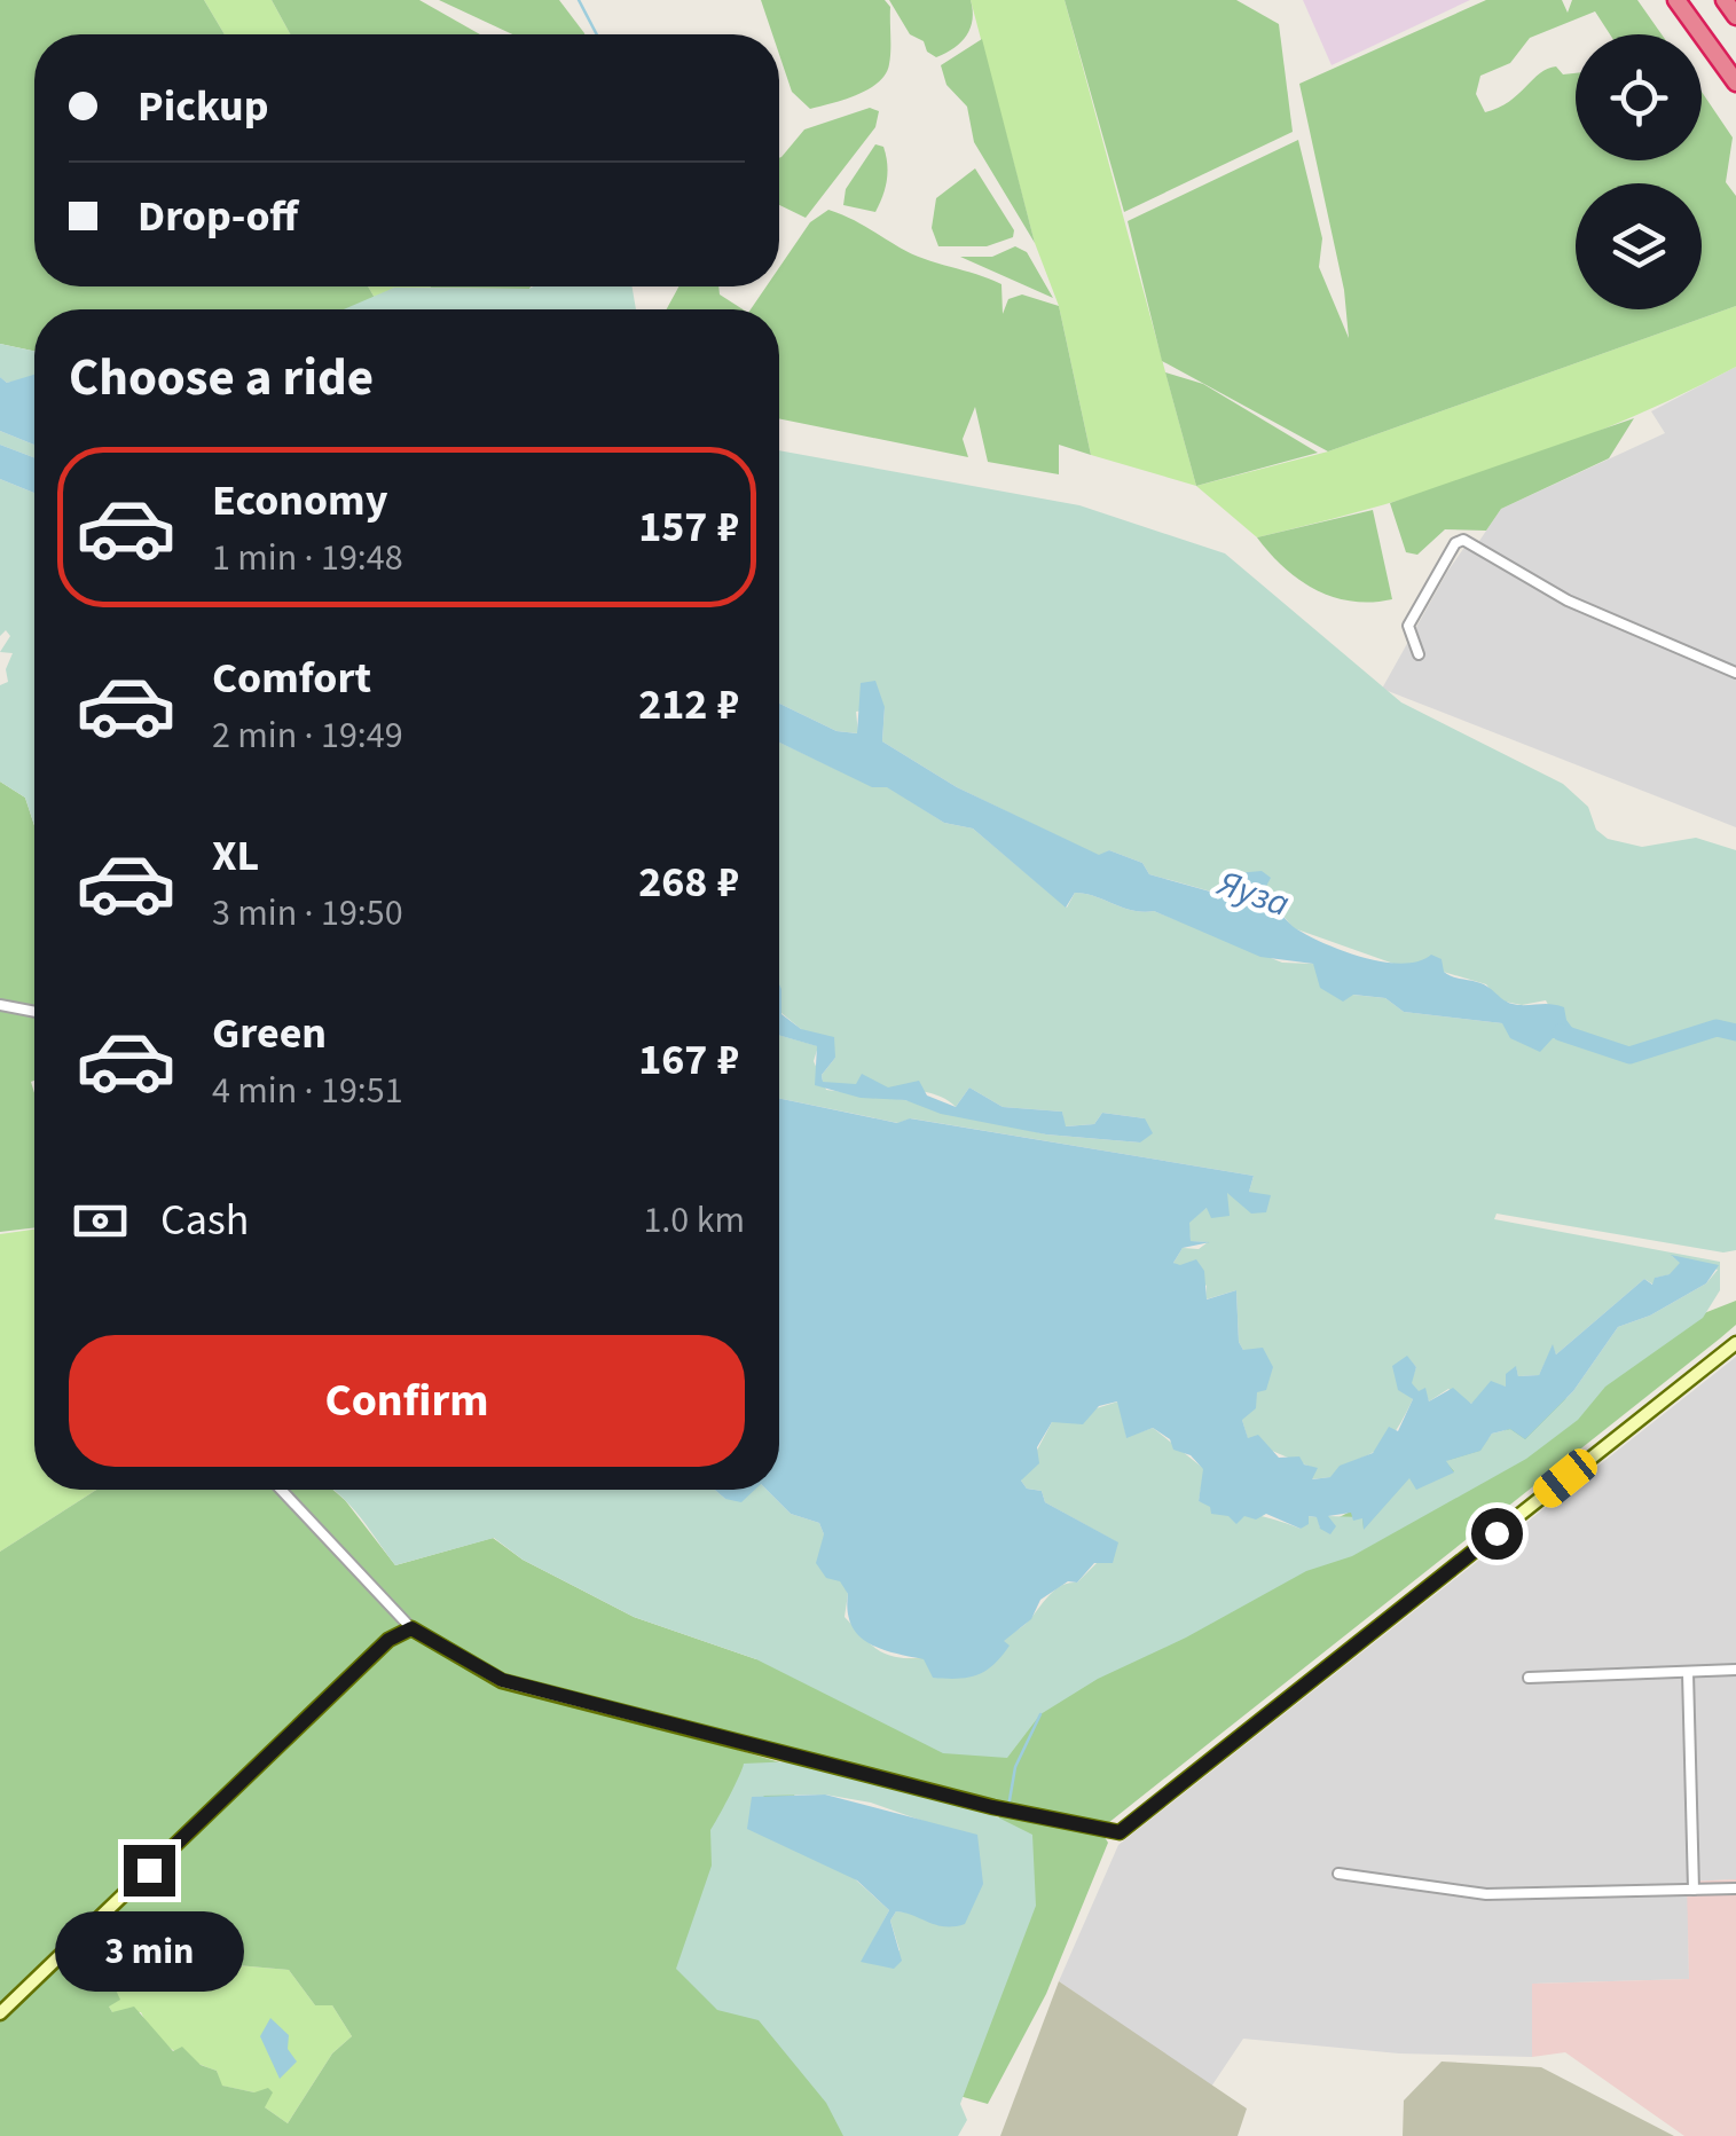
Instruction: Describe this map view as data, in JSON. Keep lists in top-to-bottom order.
{
  "water": ["Яуза"],
  "page": {
    "banner": ["Pickup", "Drop-off"],
    "heading": "Choose a ride",
    "list": [
      {
        "name": "Economy",
        "note": "1 min · 19:48",
        "value": "157 ₽"
      },
      {
        "name": "Comfort",
        "note": "2 min · 19:49",
        "value": "212 ₽"
      },
      {
        "name": "XL",
        "note": "3 min · 19:50",
        "value": "268 ₽"
      },
      {
        "name": "Green",
        "note": "4 min · 19:51",
        "value": "167 ₽"
      }
    ],
    "pay": ["Cash", "1.0 km"],
    "buttons": "Confirm",
    "bubble": "3 min"
  }
}
